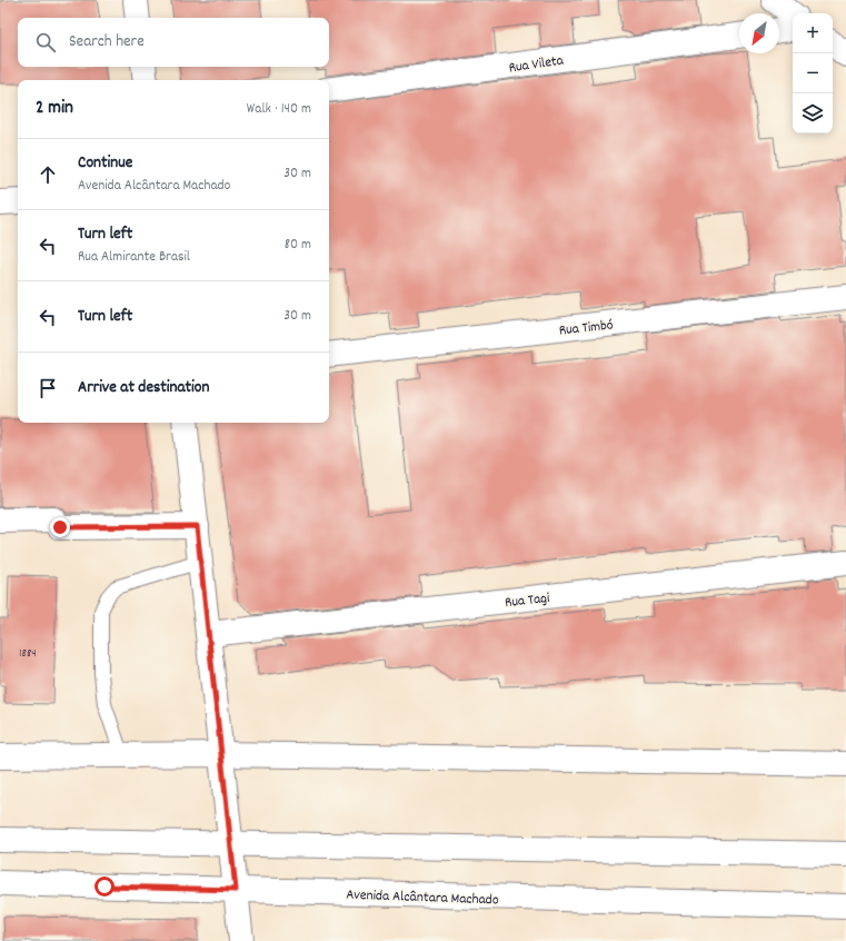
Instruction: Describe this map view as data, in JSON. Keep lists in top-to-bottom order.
{
  "streets": {
    "main road": [
      "Rua Vileta",
      "Rua Timbó",
      "Rua Tagi",
      "Avenida Alcântara Machado"
    ]
  },
  "house_numbers": ["1884"],
  "north": "bottom left",
  "page": {
    "map_buttons": ["+", "−"],
    "search": "Search here",
    "heading": ["2 min", "Walk · 140 m"],
    "list": [
      ["Continue", "Avenida Alcântara Machado", "30 m"],
      ["Turn left", "Rua Almirante Brasil", "80 m"],
      ["Turn left", "30 m"],
      "Arrive at destination"
    ]
  }
}
